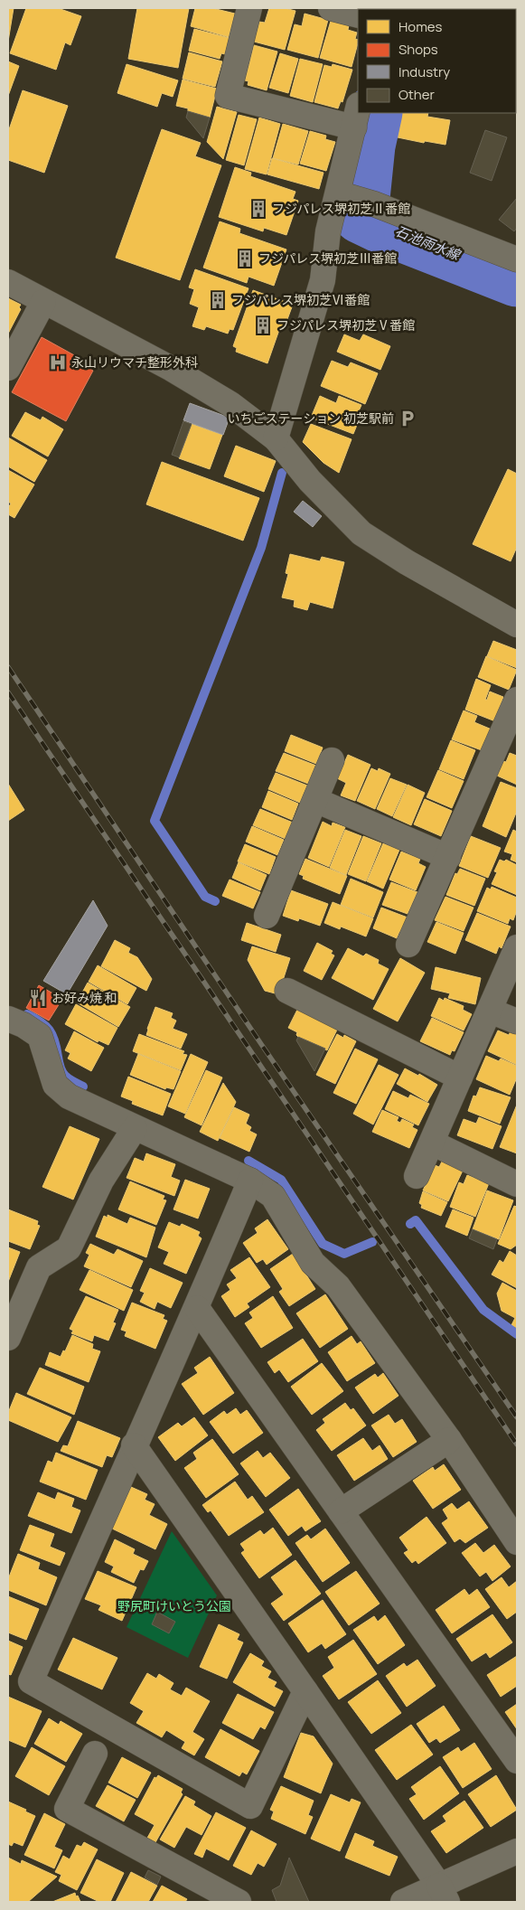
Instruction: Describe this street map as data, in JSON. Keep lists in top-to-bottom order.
{
  "water": ["石池雨水線"],
  "parks": ["野尻町けいとう公園"],
  "places": {
    "building": [
      "フジパレス堺初芝Ⅱ番館",
      "フジパレス堺初芝Ⅲ番館",
      "フジパレス堺初芝Ⅵ番館",
      "フジパレス堺初芝Ⅴ番館"
    ],
    "hospital": ["永山リウマチ整形外科"],
    "parking": ["いちごステーション 初芝駅前"],
    "restaurant": ["お好み焼 和"]
  },
  "legend": [
    "Homes",
    "Shops",
    "Industry",
    "Other"
  ]
}
